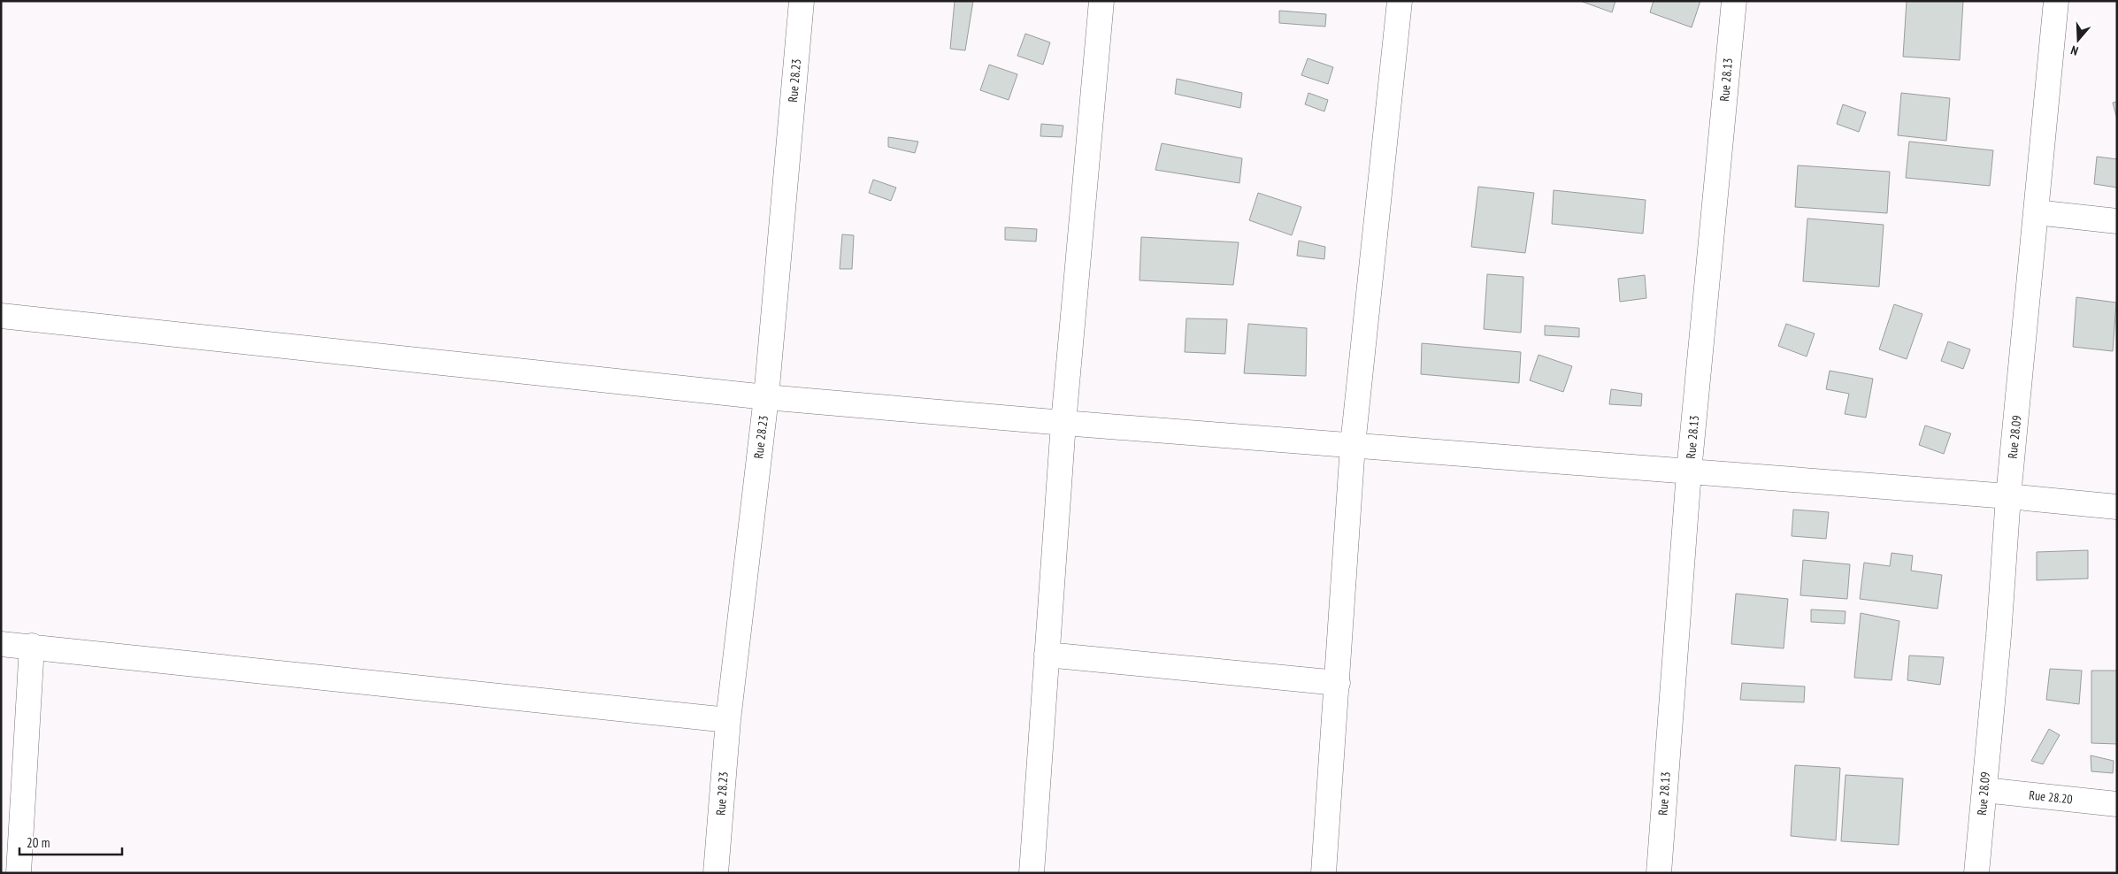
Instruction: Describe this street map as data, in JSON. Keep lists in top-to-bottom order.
{
  "streets": {
    "street": [
      "Rue 28.13",
      "Rue 28.23",
      "Rue 28.09",
      "Rue 28.20"
    ]
  },
  "crossings": [
    ["Rue 28.09", "Rue 28.20"]
  ],
  "scale_bar": "20 m",
  "north": "bottom"
}
